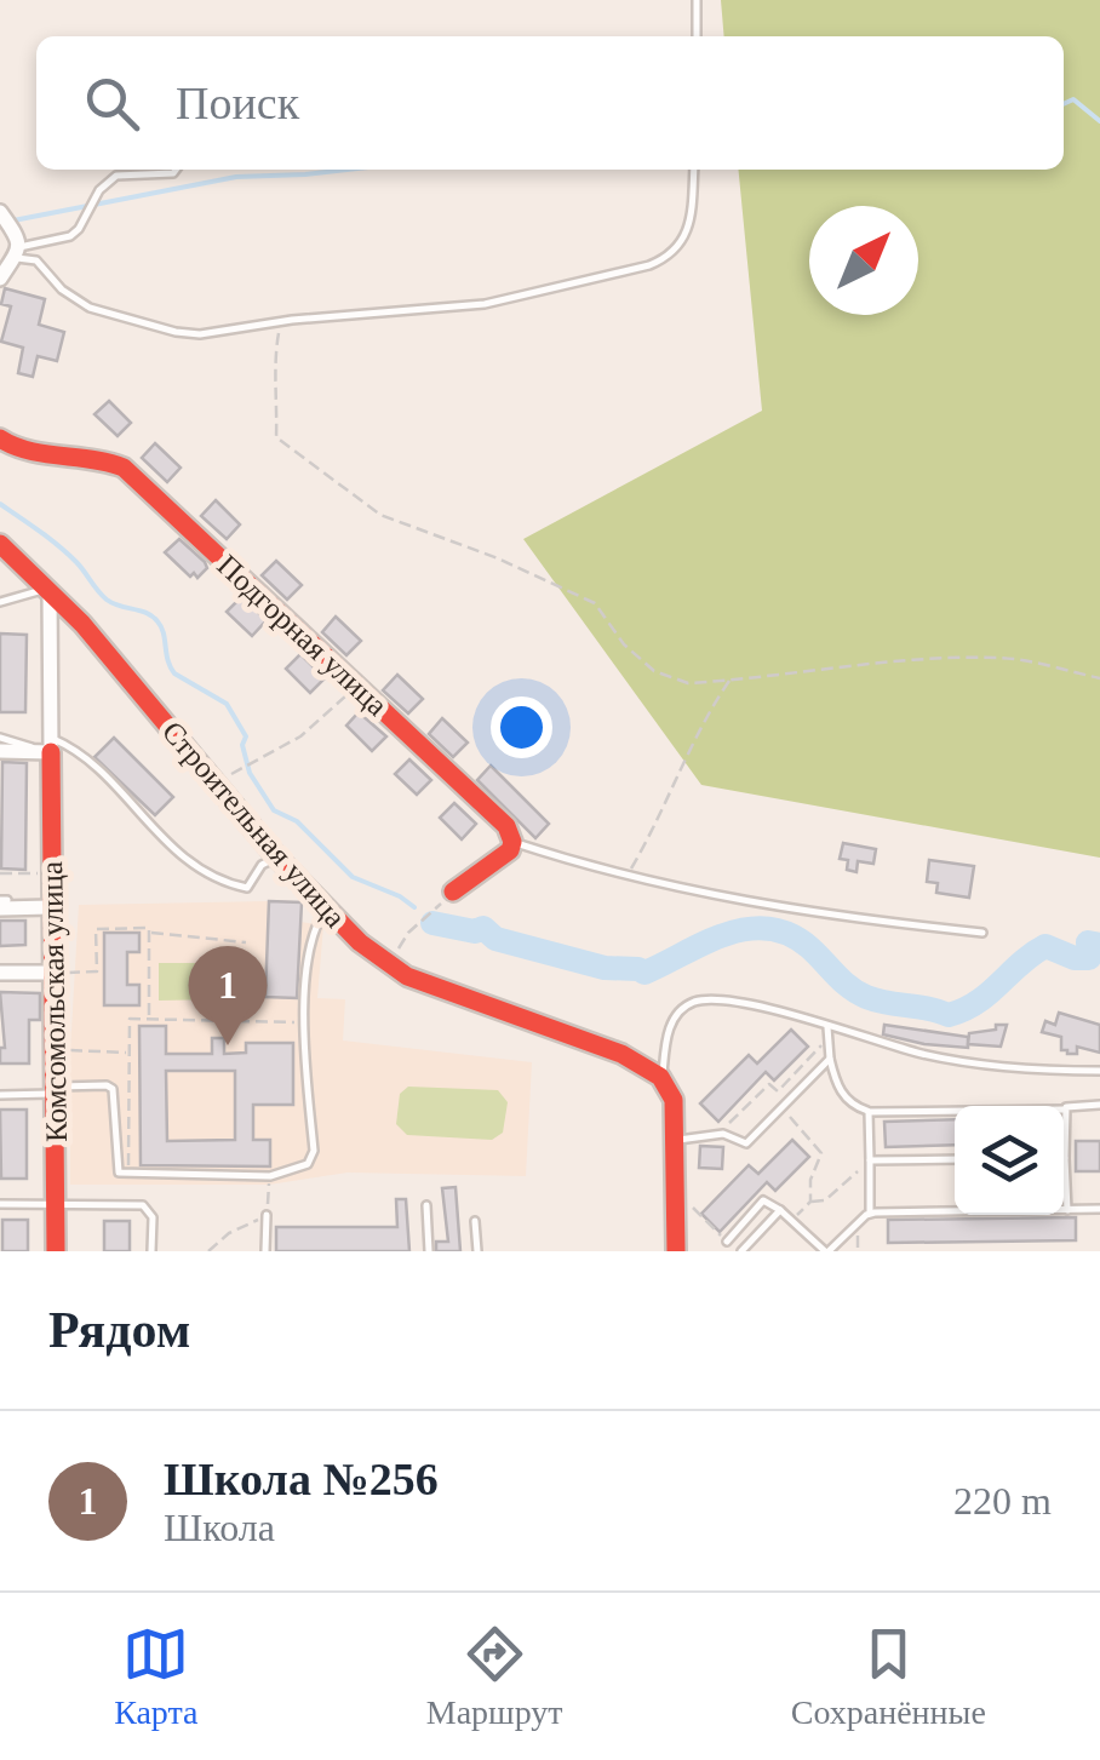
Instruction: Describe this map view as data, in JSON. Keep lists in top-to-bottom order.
{
  "streets": {
    "street": ["Подгорная улица", "Строительная улица", "Комсомольская улица"]
  },
  "north": "top right",
  "page": {
    "search": "Поиск",
    "pins": "1",
    "heading": "Рядом",
    "list": [
      {
        "mark": "1",
        "name": "Школа №256",
        "note": "Школа",
        "value": "220 m"
      }
    ],
    "nav": ["Карта", "Маршрут", "Сохранённые"]
  }
}
